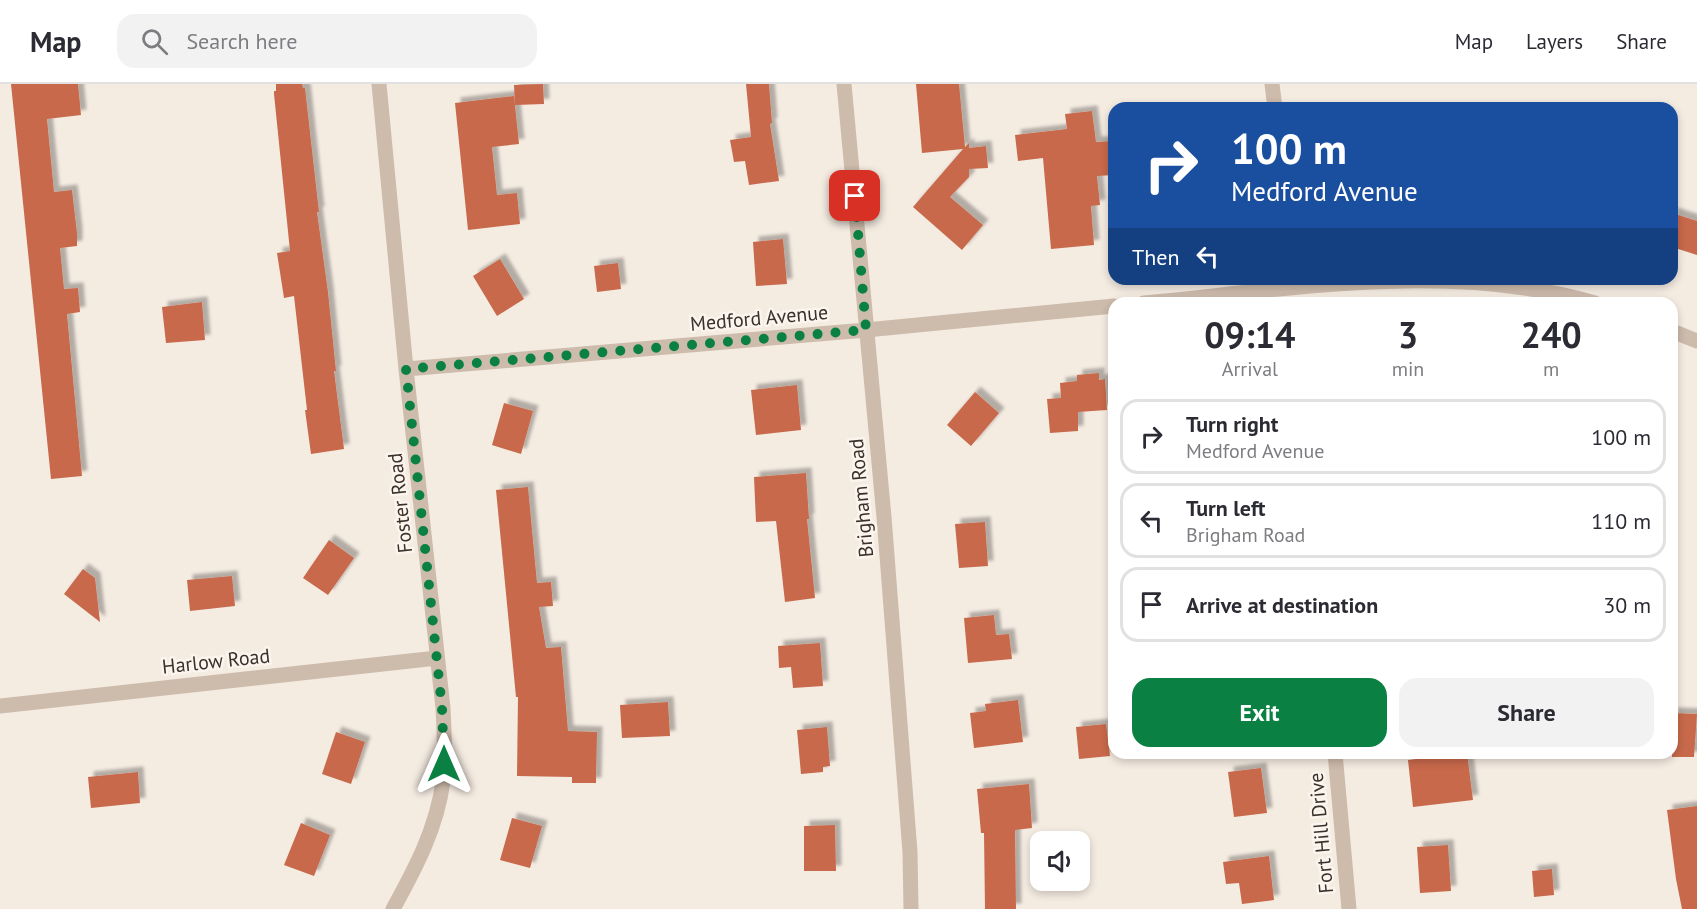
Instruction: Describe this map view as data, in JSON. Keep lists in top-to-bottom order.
{
  "streets": {
    "street": [
      "Medford Avenue",
      "Brigham Road",
      "Foster Road",
      "Harlow Road",
      "Fort Hill Drive"
    ]
  },
  "crossings": [
    ["Medford Avenue", "Brigham Road"],
    ["Medford Avenue", "Foster Road"],
    ["Foster Road", "Harlow Road"]
  ],
  "page": {
    "header": "Map",
    "search": "Search here",
    "nav": ["Map", "Layers", "Share"],
    "turn": ["100 m", "Medford Avenue"],
    "then": "Then",
    "eta": [
      "09:14",
      "Arrival",
      "3",
      "min",
      "240",
      "m"
    ],
    "list": [
      {
        "name": "Turn right",
        "note": "Medford Avenue",
        "value": "100 m"
      },
      {
        "name": "Turn left",
        "note": "Brigham Road",
        "value": "110 m"
      },
      {
        "name": "Arrive at destination",
        "value": "30 m"
      }
    ],
    "buttons": ["Exit", "Share"]
  }
}
